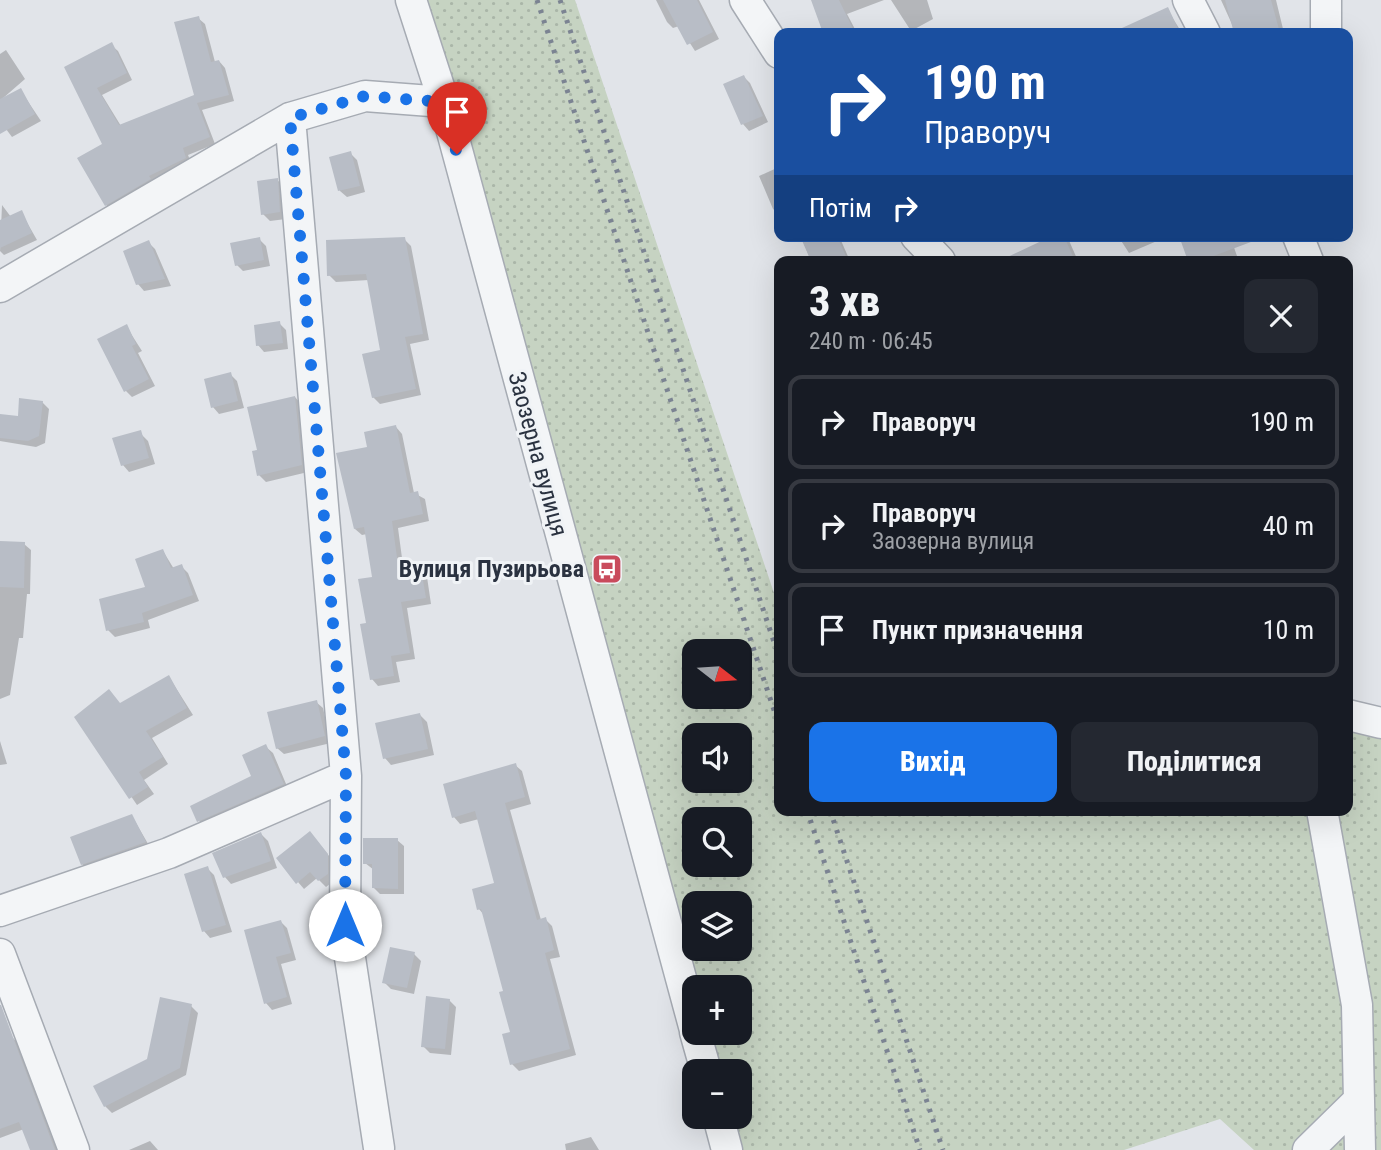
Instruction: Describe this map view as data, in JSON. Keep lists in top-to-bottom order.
{
  "streets": {
    "street": ["Заозерна вулиця"]
  },
  "places": {
    "bus stop": ["Вулиця Пузирьова"]
  },
  "north": "right",
  "page": {
    "turn": ["190 m", "Праворуч"],
    "then": "Потім",
    "heading": ["3 хв", "240 m · 06:45"],
    "list": [
      {
        "name": "Праворуч",
        "value": "190 m"
      },
      {
        "name": "Праворуч",
        "note": "Заозерна вулиця",
        "value": "40 m"
      },
      {
        "name": "Пункт призначення",
        "value": "10 m"
      }
    ],
    "map_buttons": ["+", "−"],
    "buttons": ["Вихід", "Поділитися"]
  }
}
